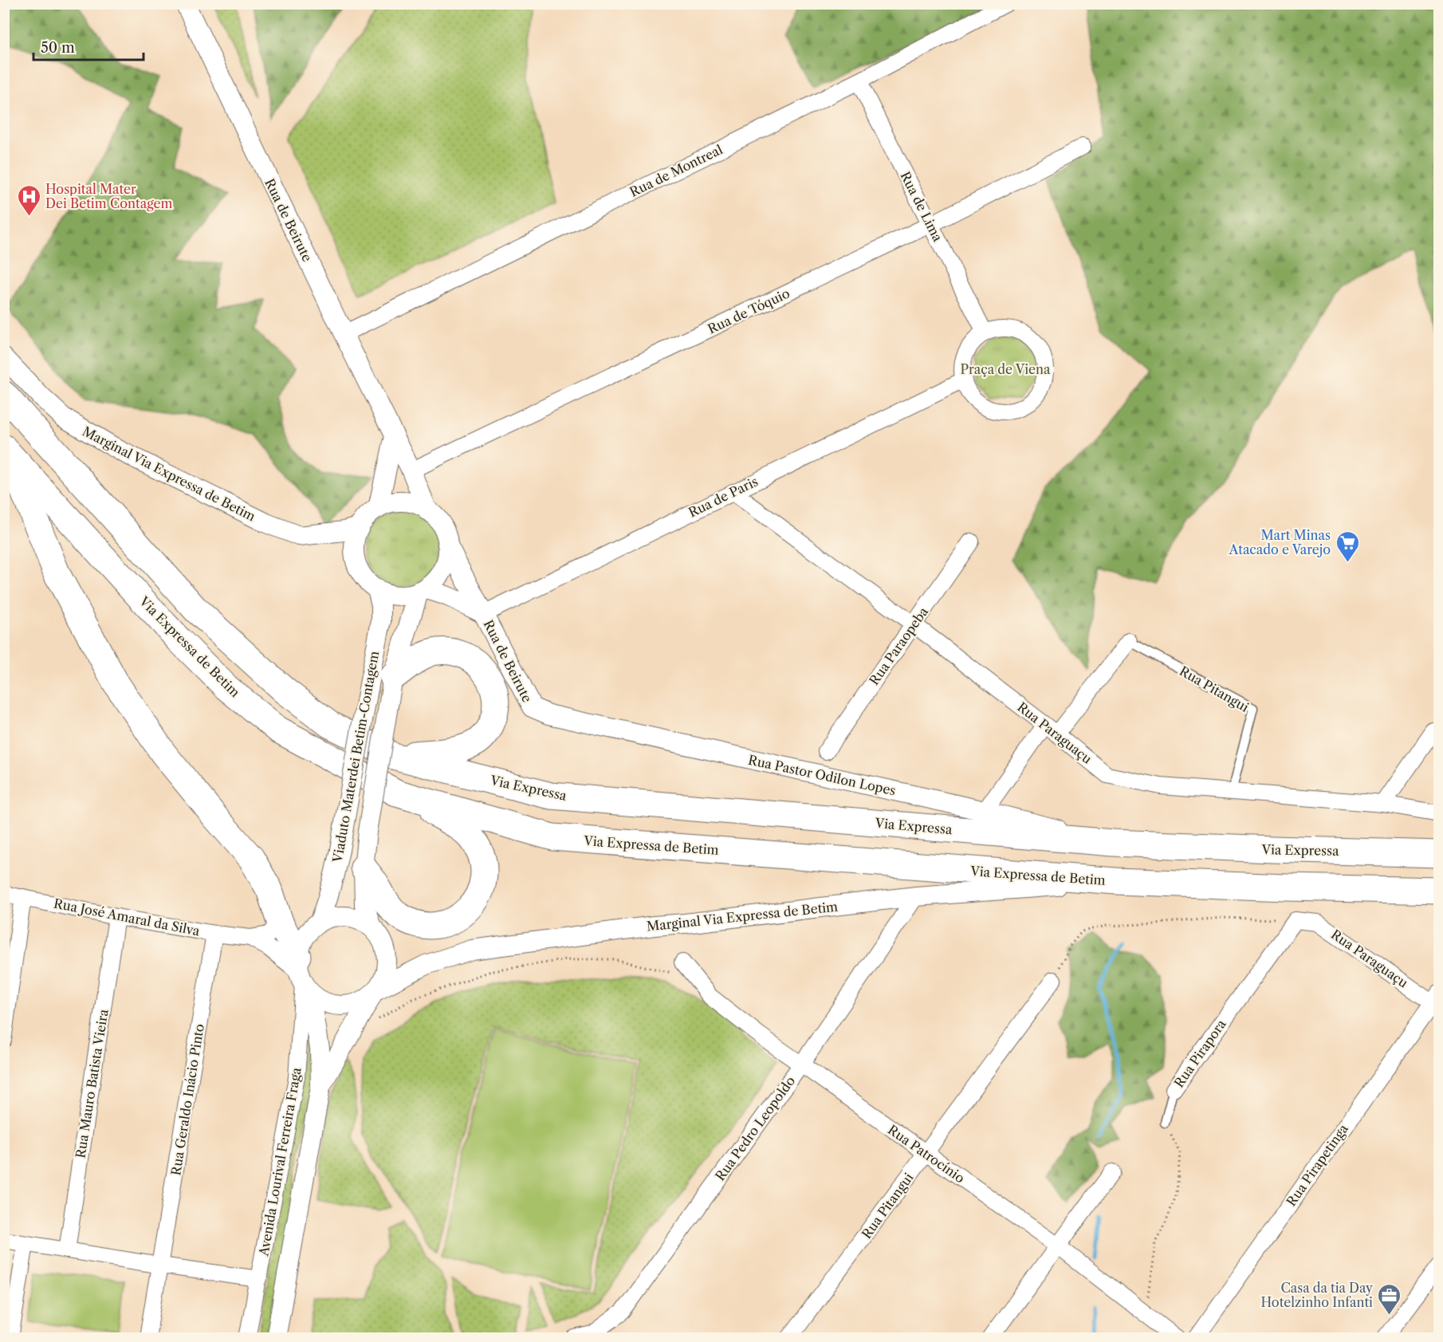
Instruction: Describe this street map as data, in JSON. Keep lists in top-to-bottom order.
{
  "streets": {
    "highway": ["Via Expressa de Betim", "Via Expressa"],
    "street": [
      "Rua de Montreal",
      "Rua de Lima",
      "Rua de Beirute",
      "Rua de Tóquio",
      "Marginal Via Expressa de Betim",
      "Rua de Paris",
      "Rua Paraopeba",
      "Rua Pitangui",
      "Rua Paraguaçu",
      "Viaduto Materdei Betim-Contagem",
      "Rua Pastor Odilon Lopes",
      "Rua José Amaral da Silva",
      "Rua Pirapora",
      "Rua Mauro Batista Vieira",
      "Rua Geraldo Inácio Pinto",
      "Rua Pedro Leopoldo",
      "Rua Patrocínio",
      "Avenida Lourival Ferreira Fraga",
      "Rua Pirapetinga"
    ]
  },
  "crossings": [
    ["Rua de Montreal", "Rua de Lima"],
    ["Rua de Montreal", "Rua de Beirute"],
    ["Rua de Lima", "Rua de Tóquio"],
    ["Rua de Lima", "Rua de Paris"],
    ["Rua de Beirute", "Rua de Tóquio"],
    ["Rua de Beirute", "Marginal Via Expressa de Betim"],
    ["Rua de Beirute", "Rua de Paris"],
    ["Rua de Beirute", "Viaduto Materdei Betim-Contagem"],
    ["Rua de Beirute", "Rua Pastor Odilon Lopes"],
    ["Marginal Via Expressa de Betim", "Via Expressa de Betim"],
    ["Marginal Via Expressa de Betim", "Viaduto Materdei Betim-Contagem"],
    ["Marginal Via Expressa de Betim", "Rua José Amaral da Silva"],
    ["Marginal Via Expressa de Betim", "Rua Pedro Leopoldo"],
    ["Marginal Via Expressa de Betim", "Avenida Lourival Ferreira Fraga"],
    ["Rua de Paris", "Rua Paraguaçu"],
    ["Rua Paraopeba", "Rua Paraguaçu"],
    ["Rua Pitangui", "Rua Paraguaçu"],
    ["Rua Pitangui", "Rua Patrocínio"],
    ["Rua Paraguaçu", "Rua Pirapora"],
    ["Rua Paraguaçu", "Rua Pirapetinga"],
    ["Viaduto Materdei Betim-Contagem", "Rua José Amaral da Silva"],
    ["Viaduto Materdei Betim-Contagem", "Avenida Lourival Ferreira Fraga"],
    ["Rua Pastor Odilon Lopes", "Via Expressa"],
    ["Rua José Amaral da Silva", "Rua Mauro Batista Vieira"],
    ["Rua José Amaral da Silva", "Rua Geraldo Inácio Pinto"],
    ["Rua José Amaral da Silva", "Avenida Lourival Ferreira Fraga"],
    ["Rua Pedro Leopoldo", "Rua Patrocínio"]
  ],
  "parks": ["Praça de Viena"],
  "places": {
    "hospital": ["Hospital Mater Dei Betim Contagem"],
    "supermarket": ["Mart Minas Atacado e Varejo"],
    "office": ["Casa da tia Day Hotelzinho Infanti"]
  },
  "scale_bar": "50 m"
}
